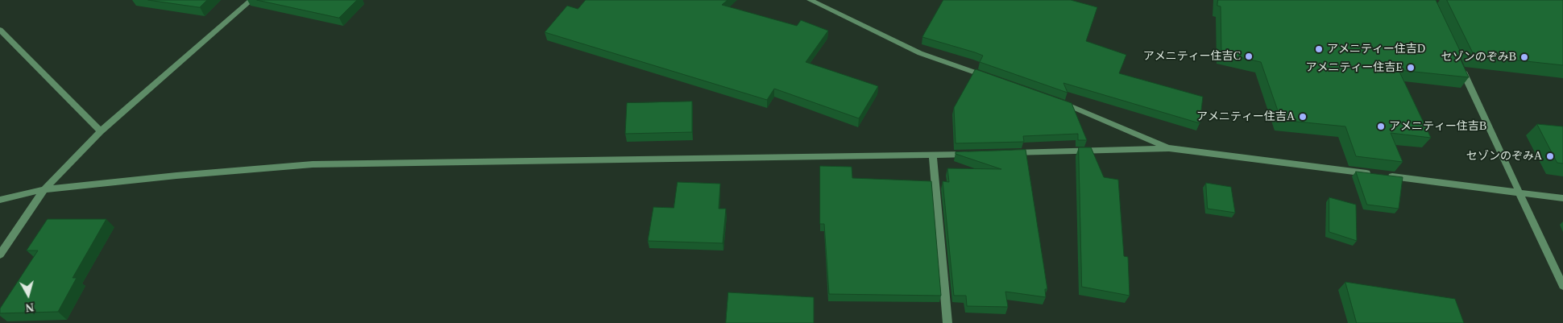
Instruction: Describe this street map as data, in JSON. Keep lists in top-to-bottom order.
{
  "places": [
    "アメニティー住吉D",
    "アメニティー住吉C",
    "セゾンのぞみB",
    "アメニティー住吉E",
    "アメニティー住吉A",
    "アメニティー住吉B",
    "セゾンのぞみA"
  ],
  "north": "bottom"
}
